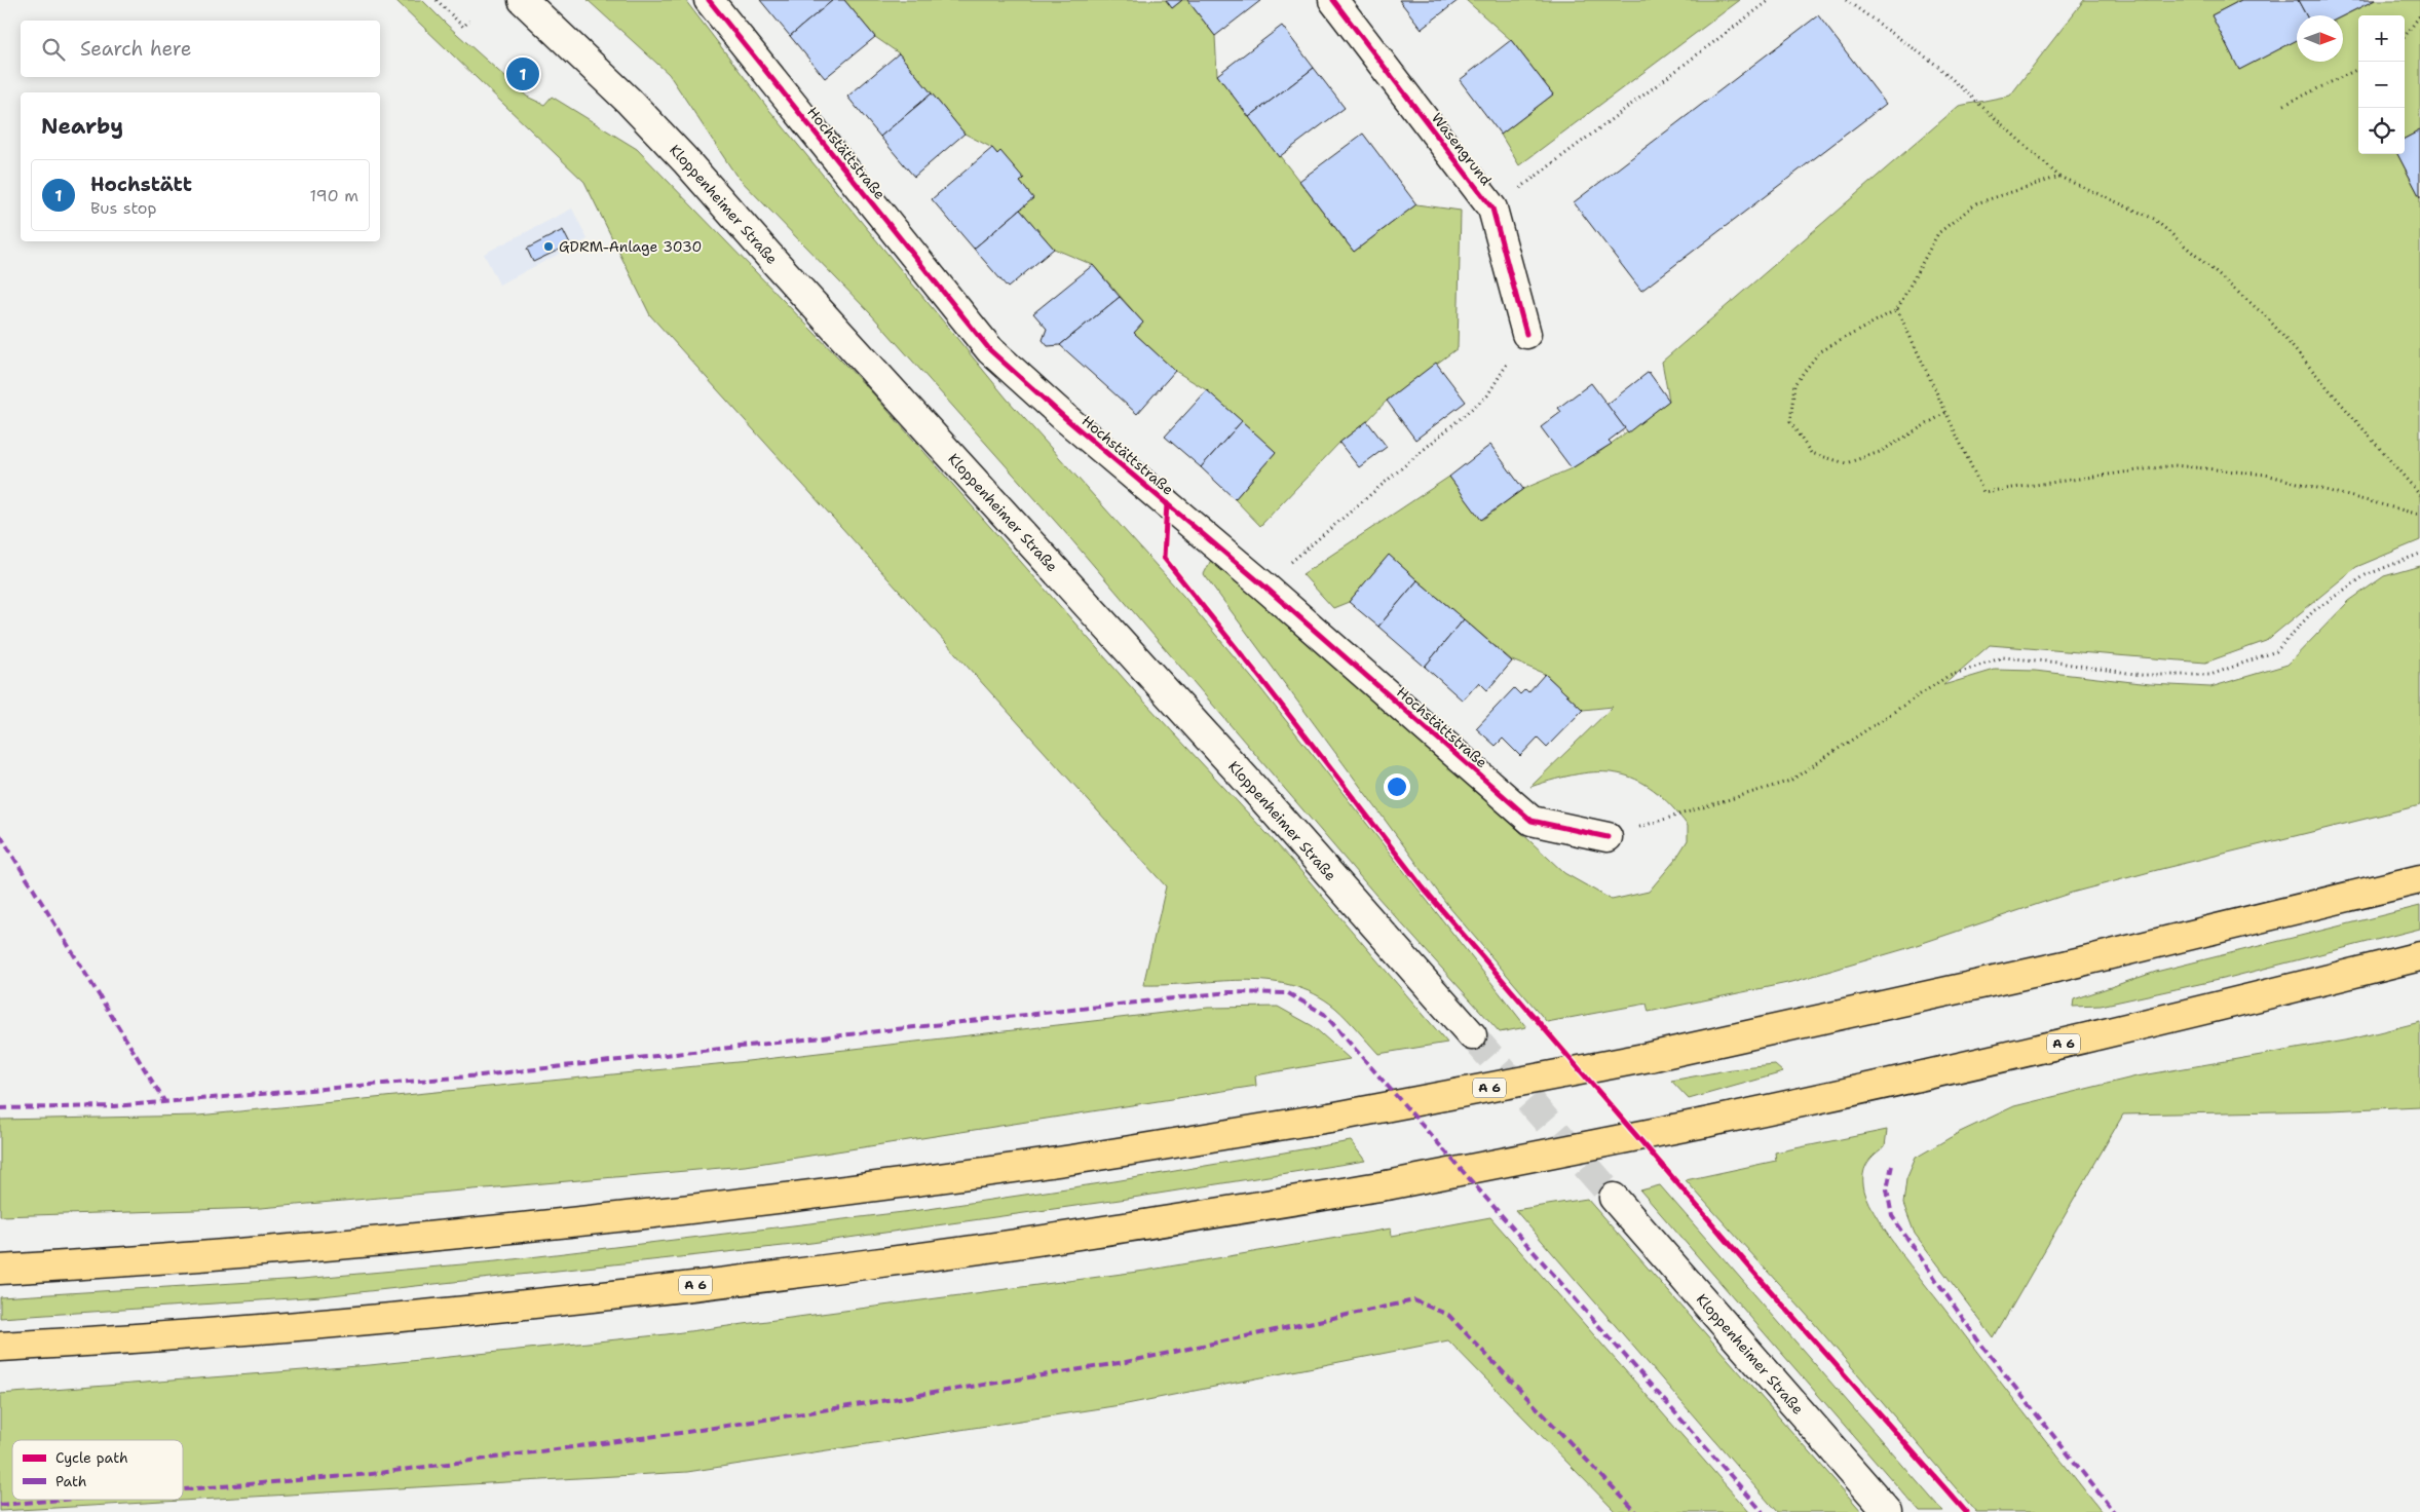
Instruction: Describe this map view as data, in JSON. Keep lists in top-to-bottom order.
{
  "streets": {
    "highway": ["A 6"],
    "main road": ["Wasengrund", "Hochstättstraße", "Kloppenheimer Straße"]
  },
  "places": ["GDRM-Anlage 3030"],
  "legend": ["Cycle path", "Path"],
  "north": "right",
  "page": {
    "map_buttons": ["+", "−"],
    "search": "Search here",
    "pins": "1",
    "heading": "Nearby",
    "list": [
      {
        "mark": "1",
        "name": "Hochstätt",
        "note": "Bus stop",
        "value": "190 m"
      }
    ]
  }
}
